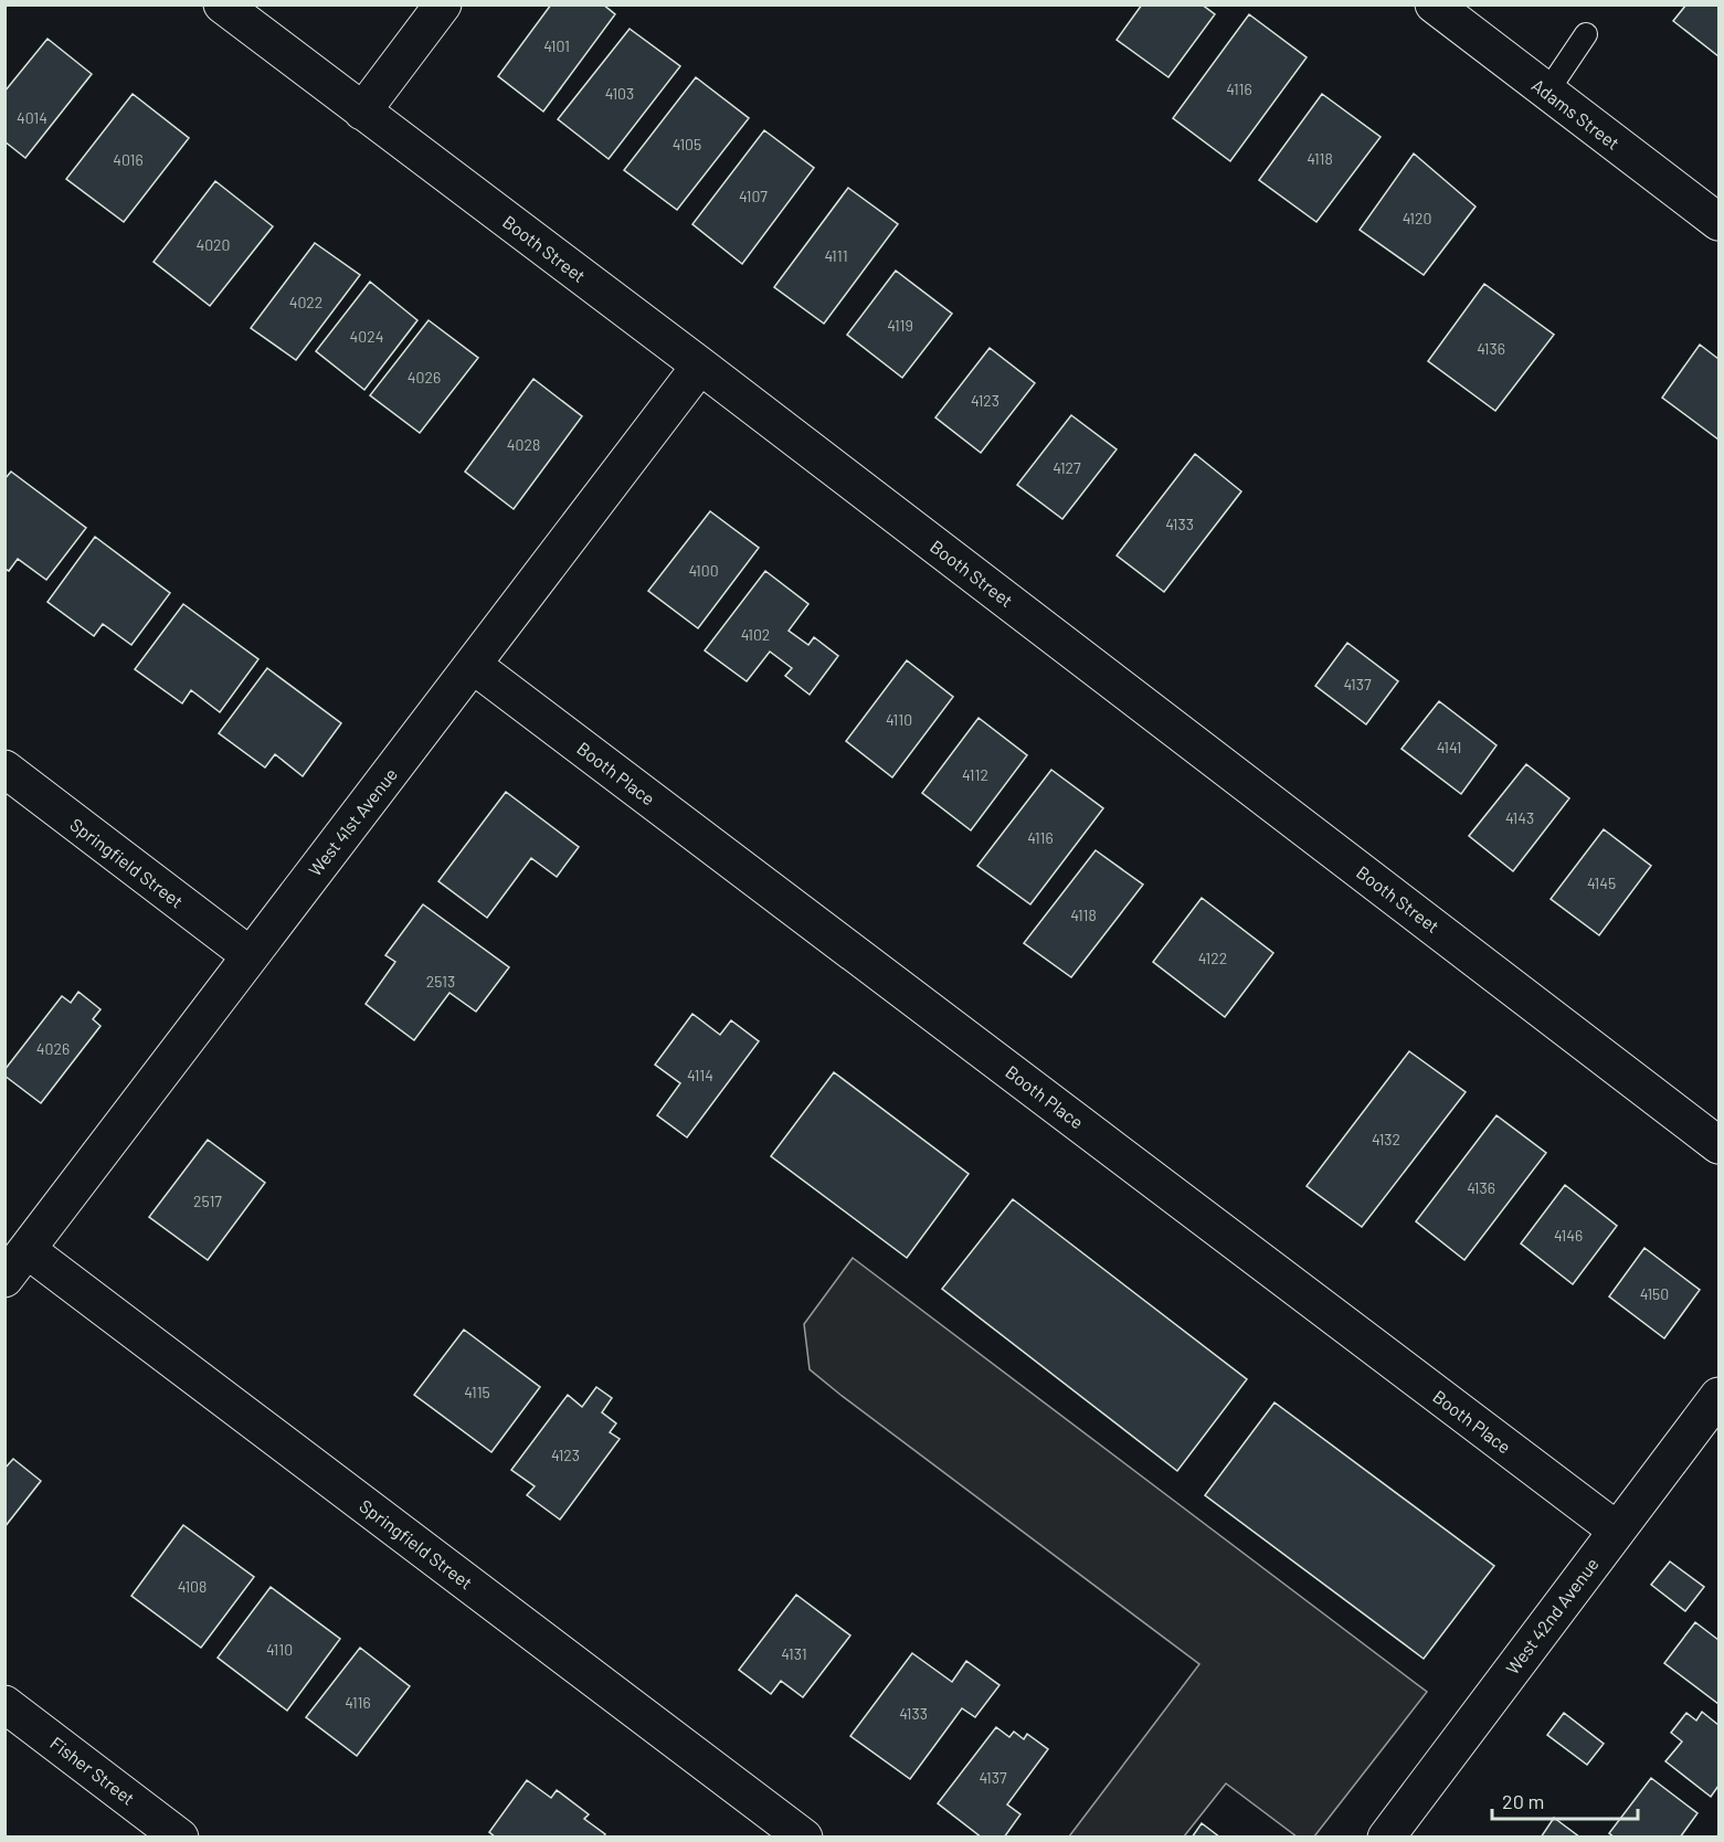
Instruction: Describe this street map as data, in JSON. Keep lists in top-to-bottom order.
{
  "streets": {
    "street": [
      "Adams Street",
      "Booth Street",
      "Booth Place",
      "West 41st Avenue",
      "Springfield Street",
      "West 42nd Avenue",
      "Fisher Street"
    ]
  },
  "crossings": [
    ["Booth Street", "West 41st Avenue"],
    ["Booth Place", "West 41st Avenue"],
    ["Booth Place", "West 42nd Avenue"],
    ["West 41st Avenue", "Springfield Street"]
  ],
  "house_numbers": [
    "4101",
    "4116",
    "4103",
    "4014",
    "4105",
    "4118",
    "4016",
    "4107",
    "4120",
    "4020",
    "4111",
    "4022",
    "4119",
    "4024",
    "4136",
    "4026",
    "4123",
    "4028",
    "4127",
    "4133",
    "4100",
    "4102",
    "4137",
    "4110",
    "4141",
    "4112",
    "4143",
    "4116",
    "4145",
    "4118",
    "4122",
    "2513",
    "4026",
    "4114",
    "4132",
    "4136",
    "2517",
    "4146",
    "4150",
    "4115",
    "4123",
    "4108",
    "4110",
    "4131",
    "4116",
    "4133",
    "4137"
  ],
  "scale_bar": "20 m"
}
